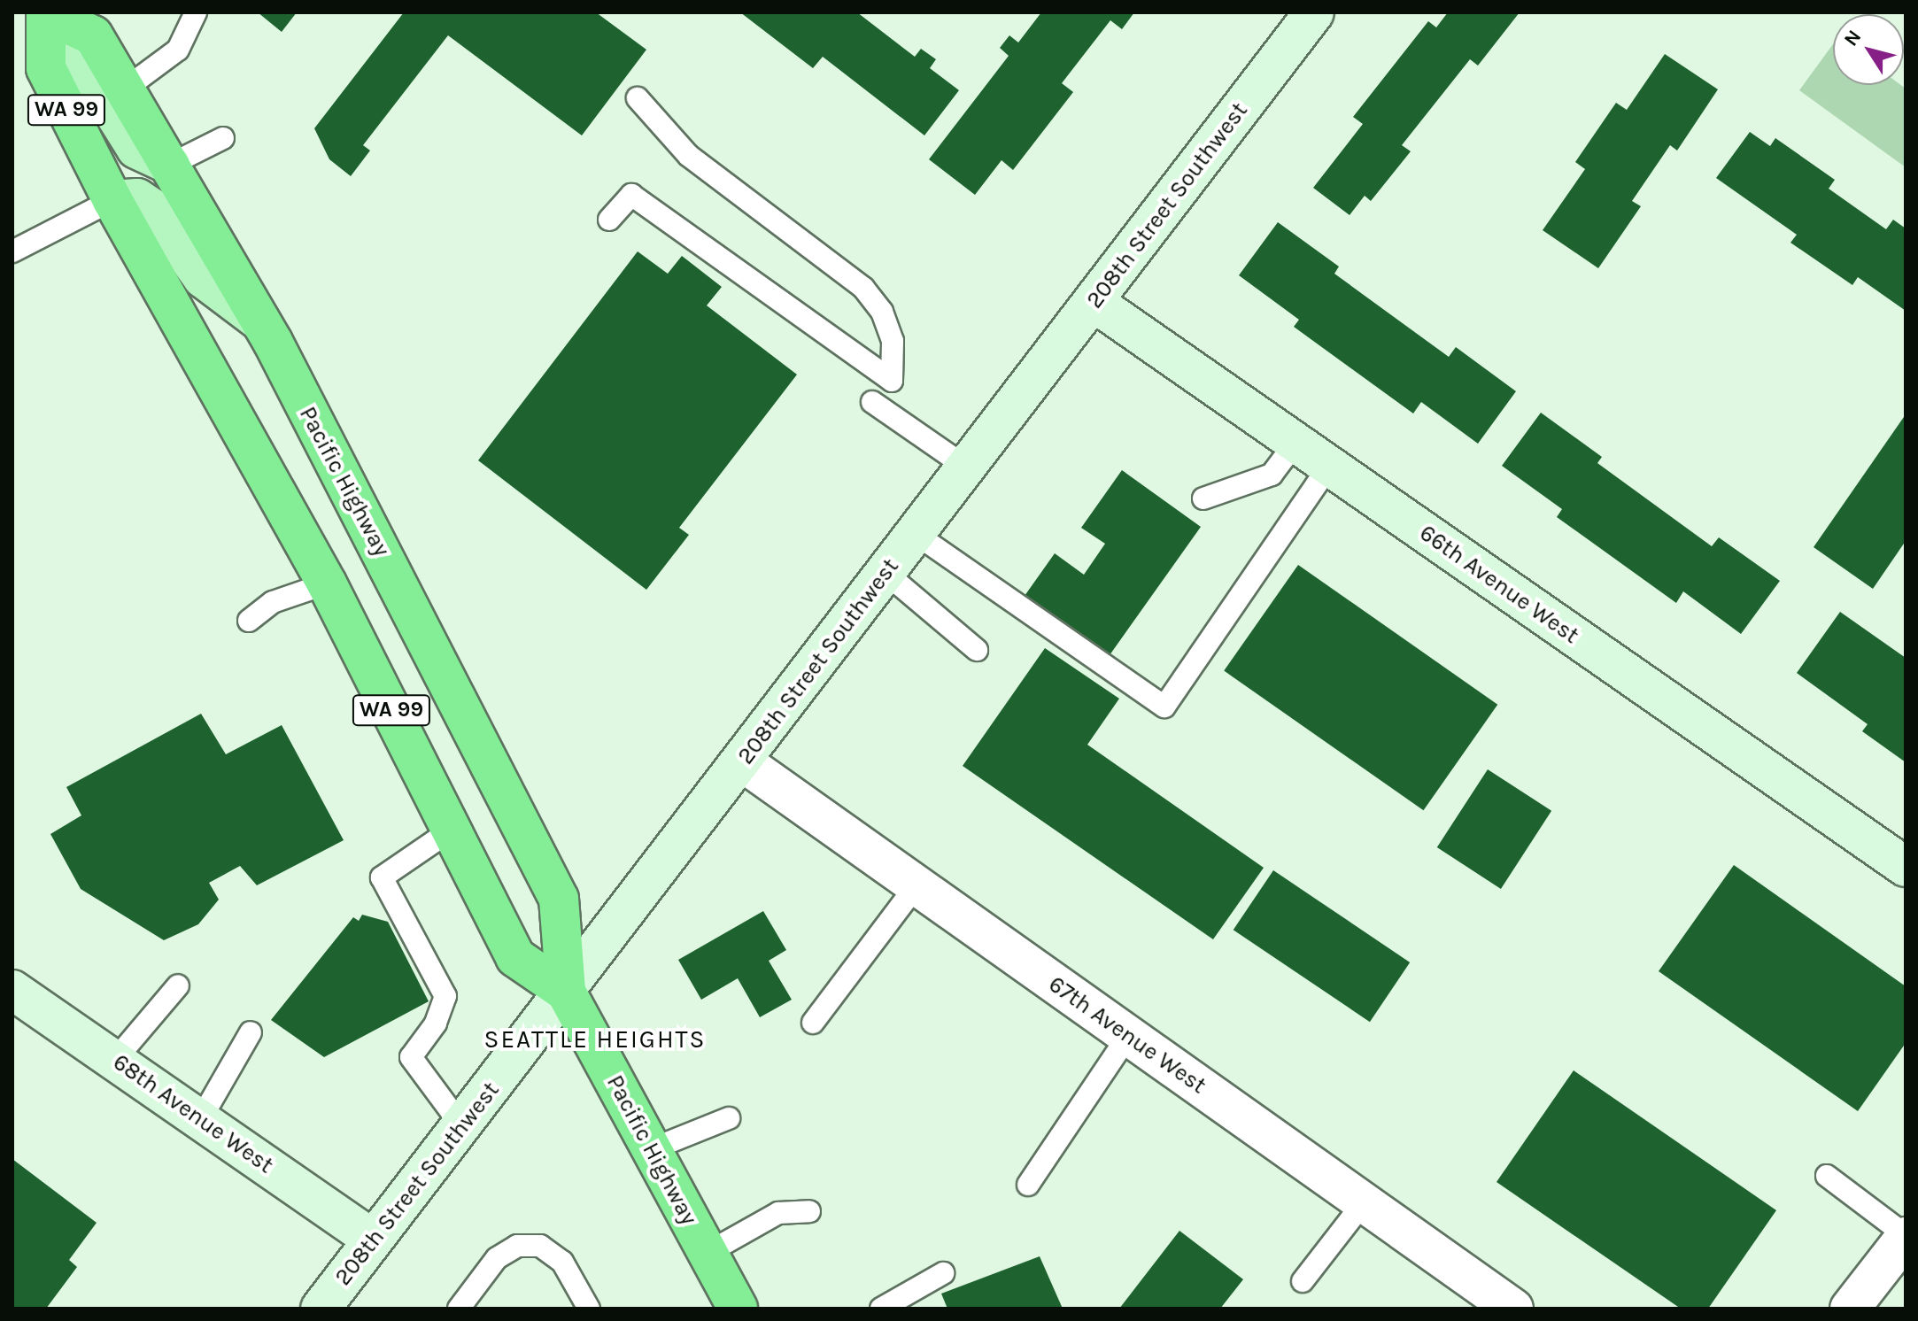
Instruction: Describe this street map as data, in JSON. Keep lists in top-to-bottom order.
{
  "streets": {
    "highway": ["WA 99", "Pacific Highway"],
    "street": [
      "208th Street Southwest",
      "66th Avenue West",
      "67th Avenue West",
      "68th Avenue West"
    ]
  },
  "crossings": [
    ["208th Street Southwest", "Pacific Highway"],
    ["208th Street Southwest", "66th Avenue West"],
    ["208th Street Southwest", "67th Avenue West"],
    ["208th Street Southwest", "68th Avenue West"]
  ],
  "districts": ["SEATTLE HEIGHTS"],
  "north": "top left"
}
